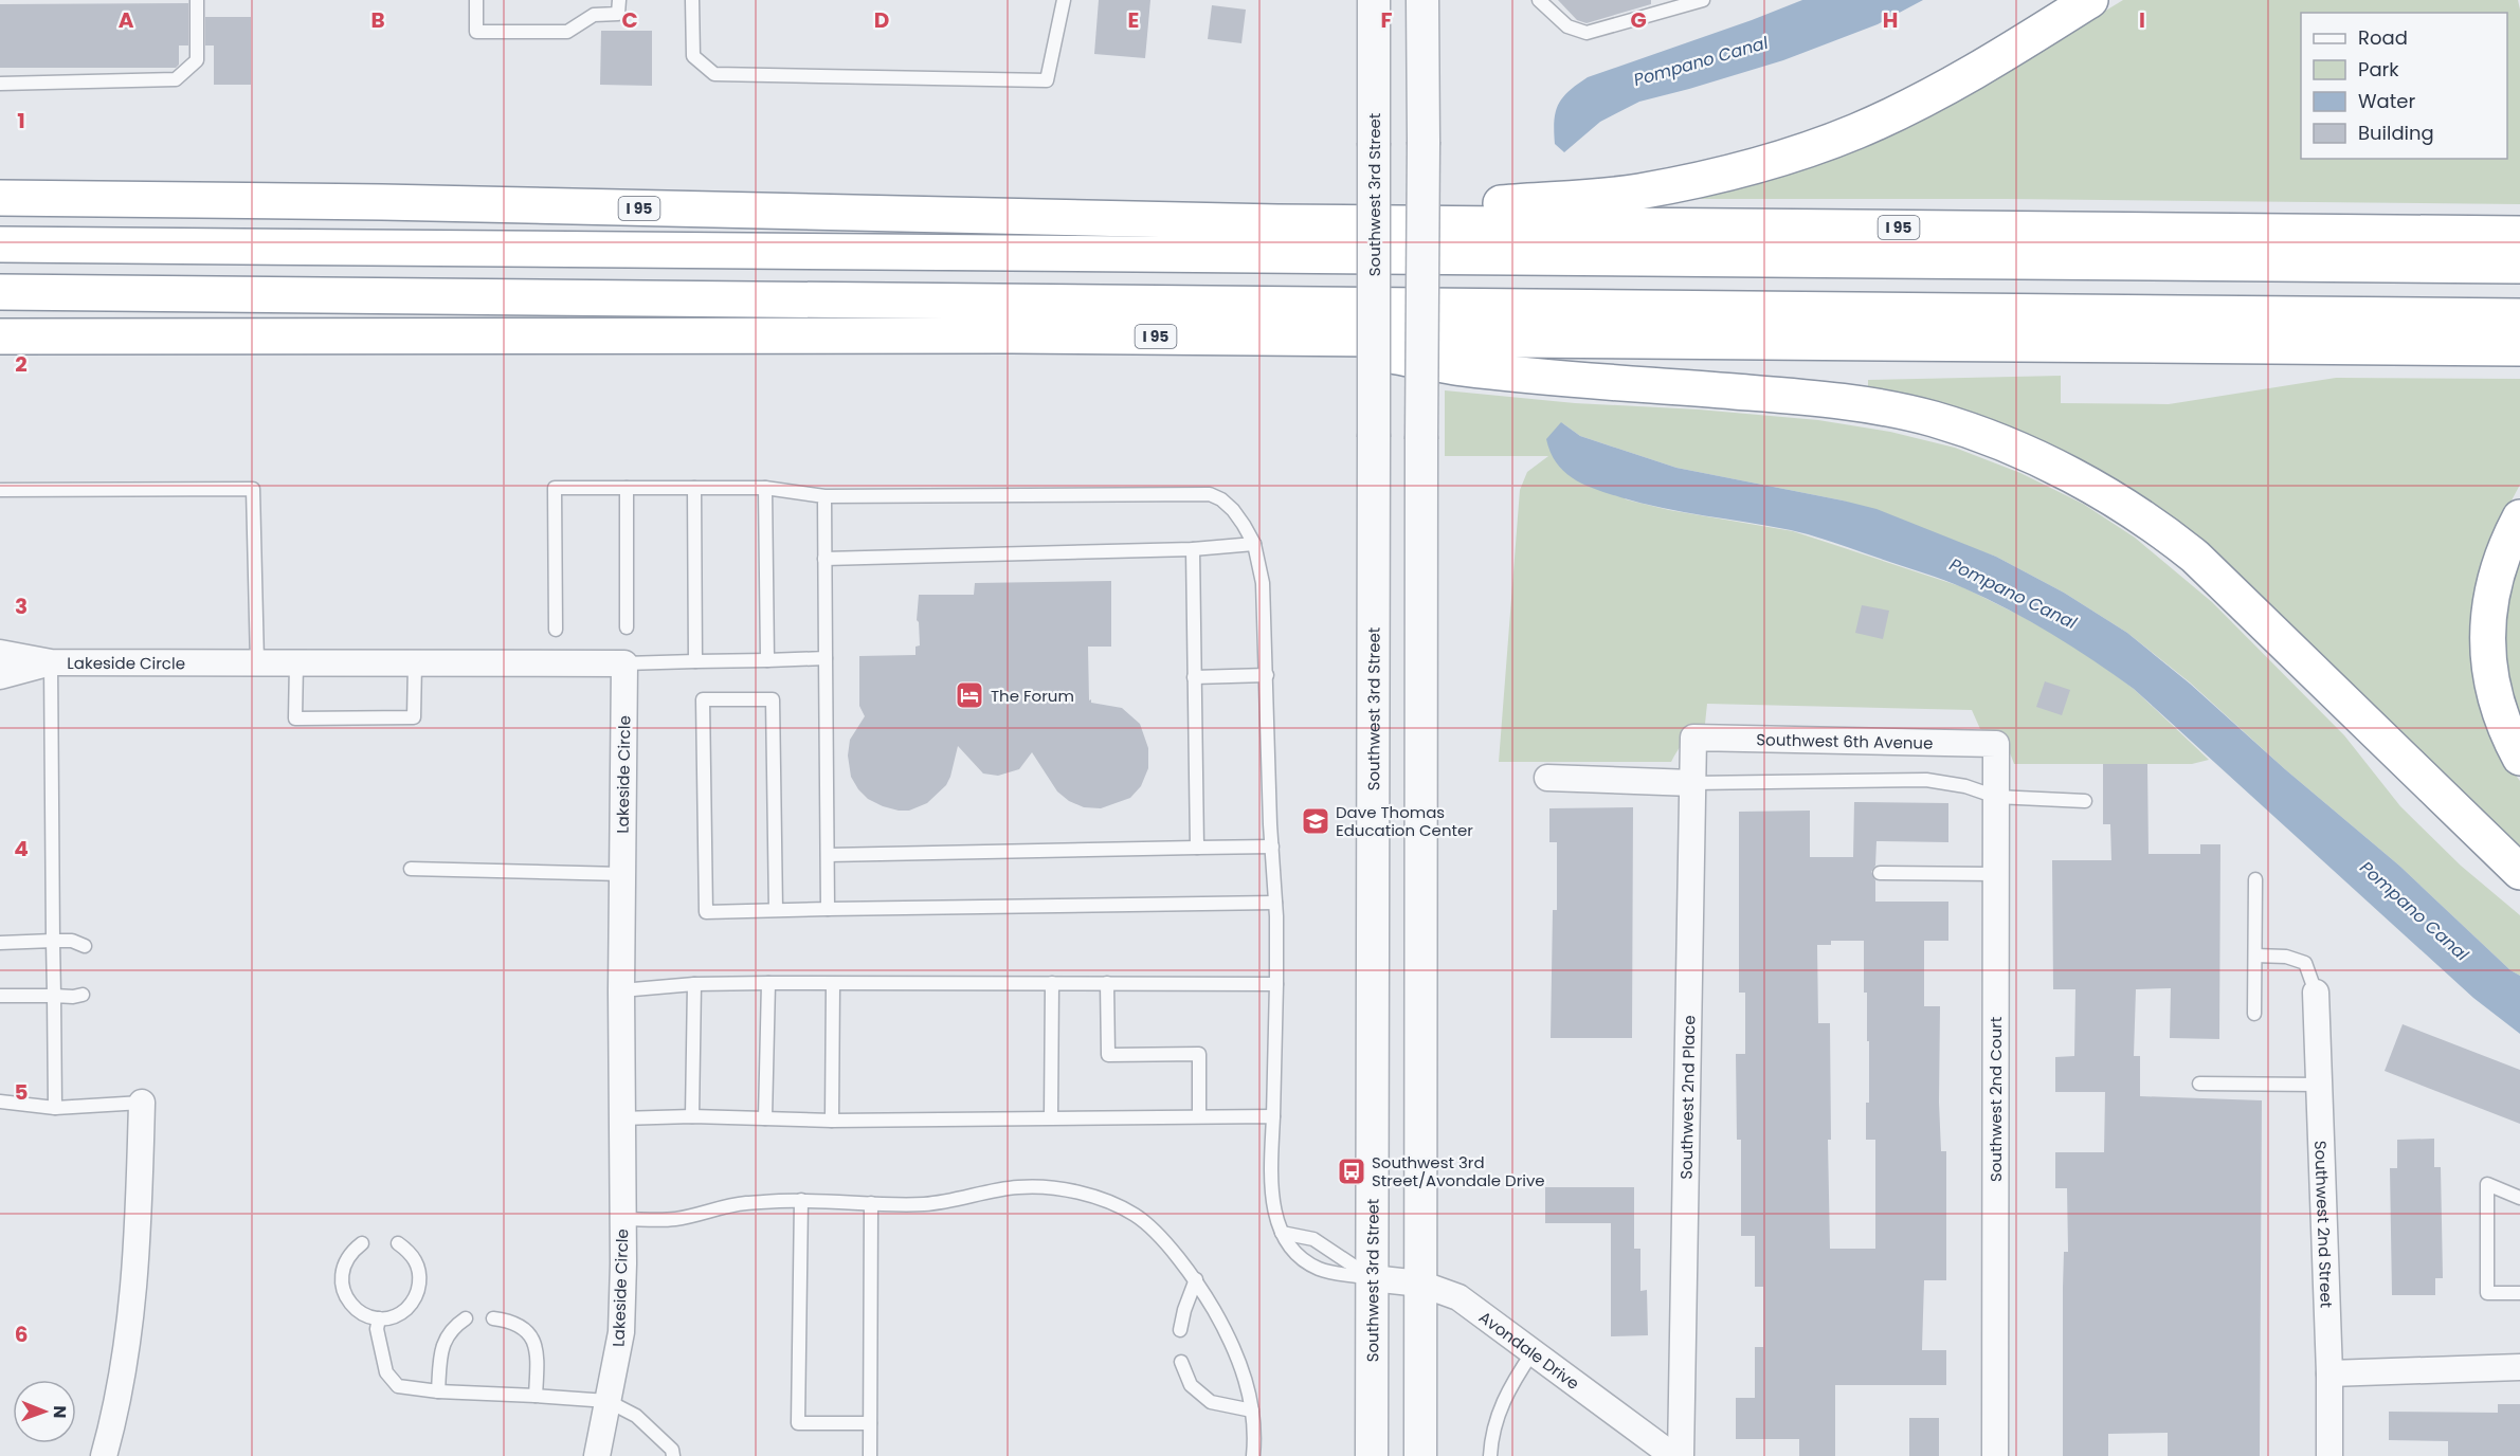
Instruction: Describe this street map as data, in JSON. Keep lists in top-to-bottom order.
{
  "streets": {
    "highway": ["I 95"],
    "street": [
      "Southwest 3rd Street",
      "Lakeside Circle",
      "Southwest 6th Avenue",
      "Southwest 2nd Place",
      "Southwest 2nd Court",
      "Southwest 2nd Street",
      "Avondale Drive"
    ]
  },
  "crossings": [
    ["Southwest 3rd Street", "Avondale Drive"],
    ["Southwest 6th Avenue", "Southwest 2nd Place"],
    ["Southwest 6th Avenue", "Southwest 2nd Court"]
  ],
  "water": ["Pompano Canal"],
  "places": {
    "hotel": ["The Forum"],
    "school or university": ["Dave Thomas Education Center"],
    "bus stop": ["Southwest 3rd Street/Avondale Drive"]
  },
  "legend": [
    "Road",
    "Park",
    "Water",
    "Building"
  ],
  "north": "right",
  "grid": {
    "columns": [
      "A",
      "B",
      "C",
      "D",
      "E",
      "F",
      "G",
      "H",
      "I"
    ],
    "rows": [
      "1",
      "2",
      "3",
      "4",
      "5",
      "6"
    ]
  }
}
